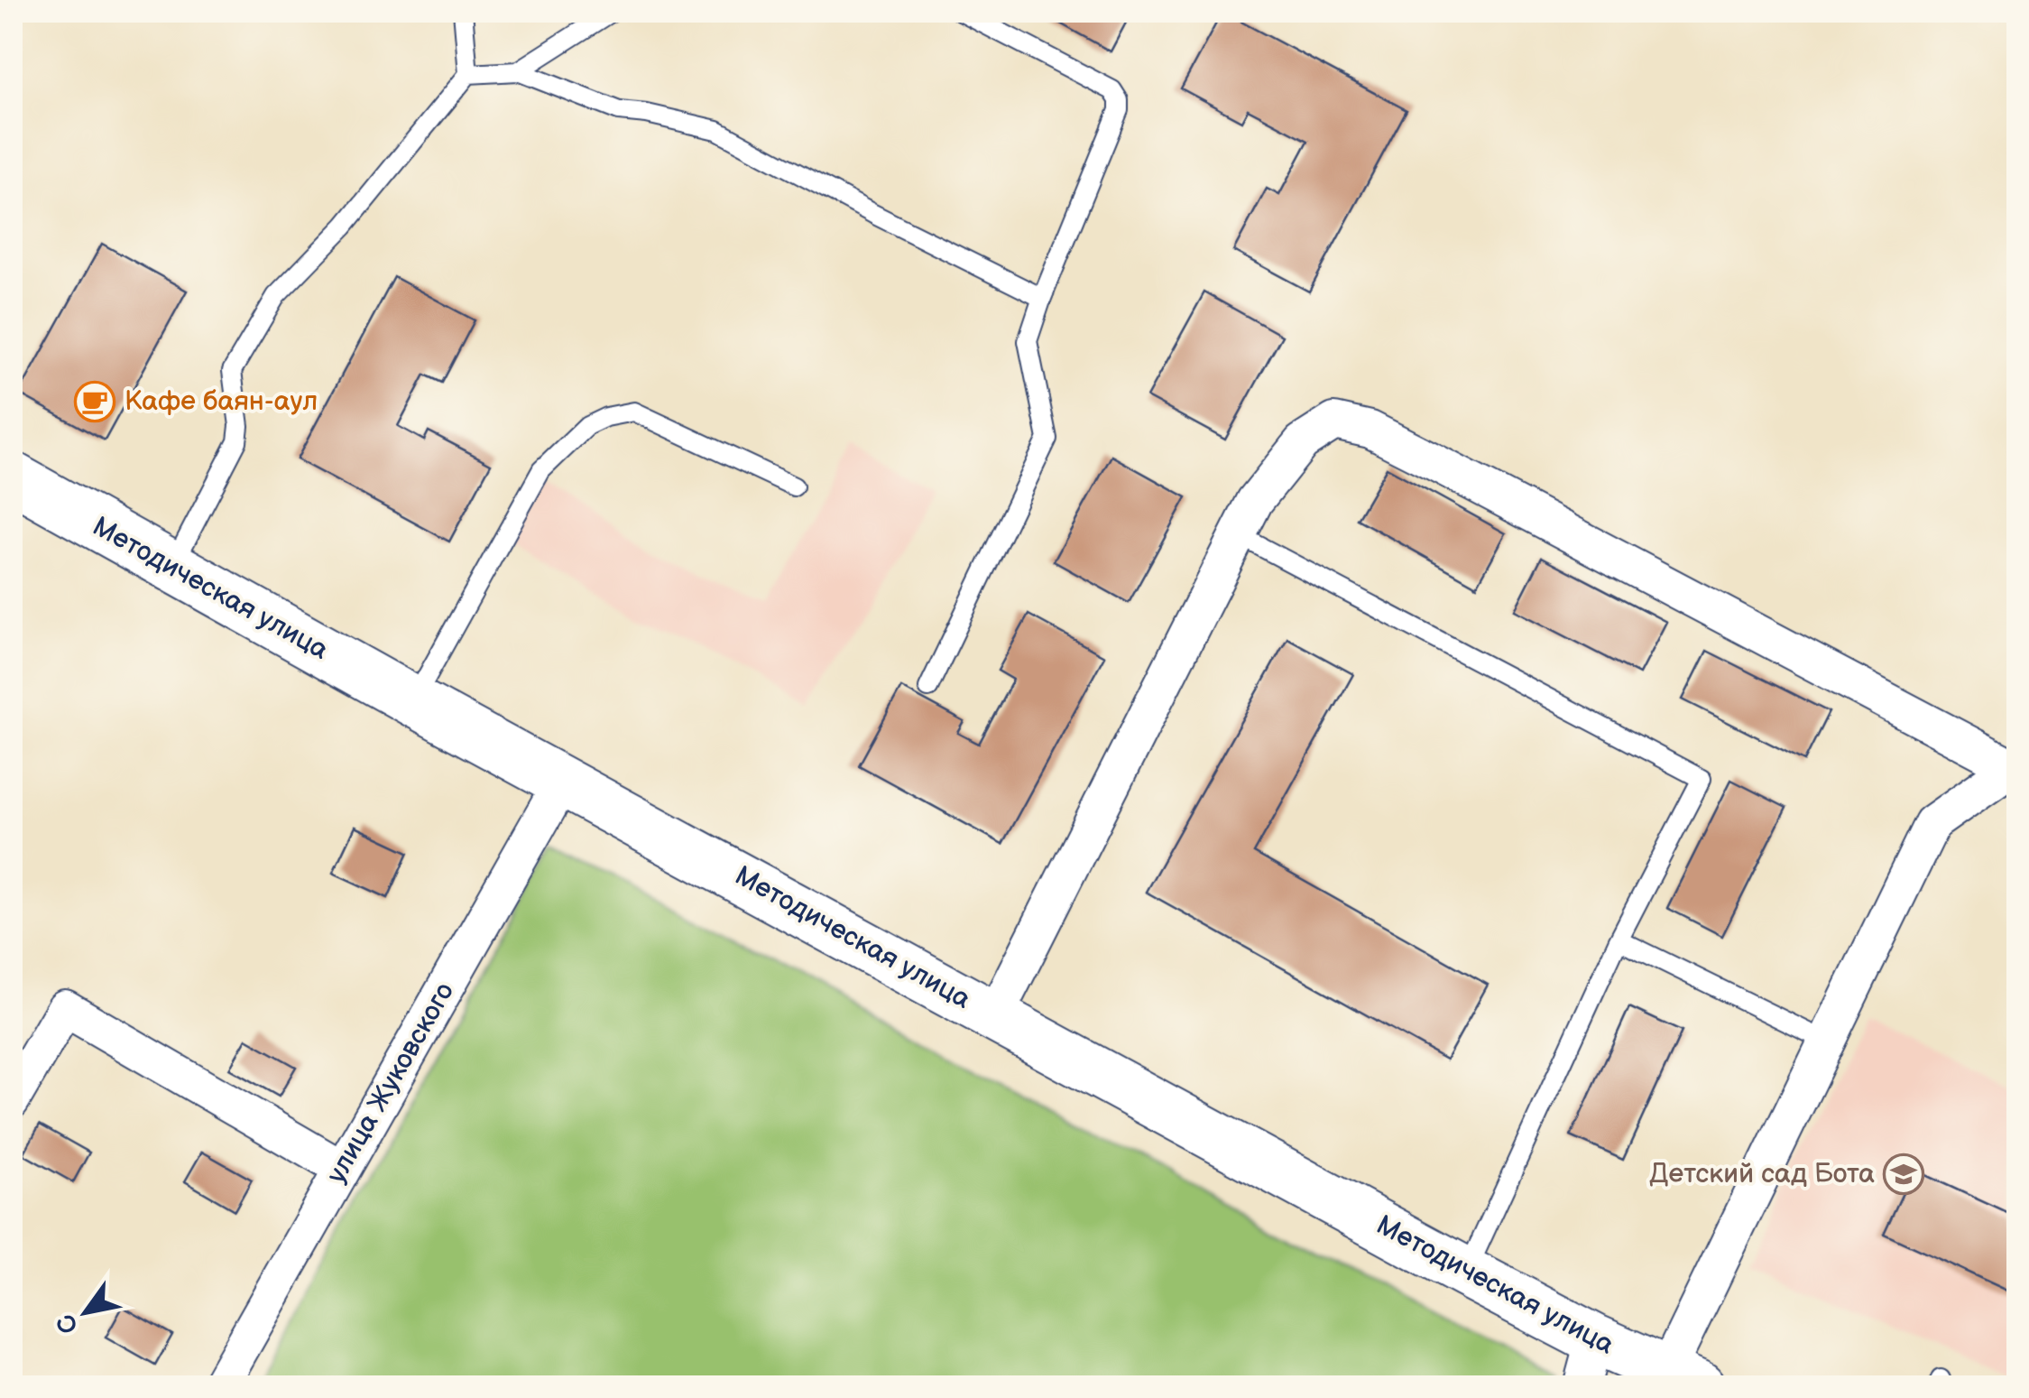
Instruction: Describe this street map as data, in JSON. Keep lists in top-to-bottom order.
{
  "streets": {
    "main road": ["Методическая улица"],
    "street": ["улица Жуковского"]
  },
  "crossings": [
    ["Методическая улица", "улица Жуковского"]
  ],
  "places": {
    "cafe": ["Кафе баян-аул"],
    "school or university": ["Детский сад Бота"]
  },
  "north": "bottom left"
}
